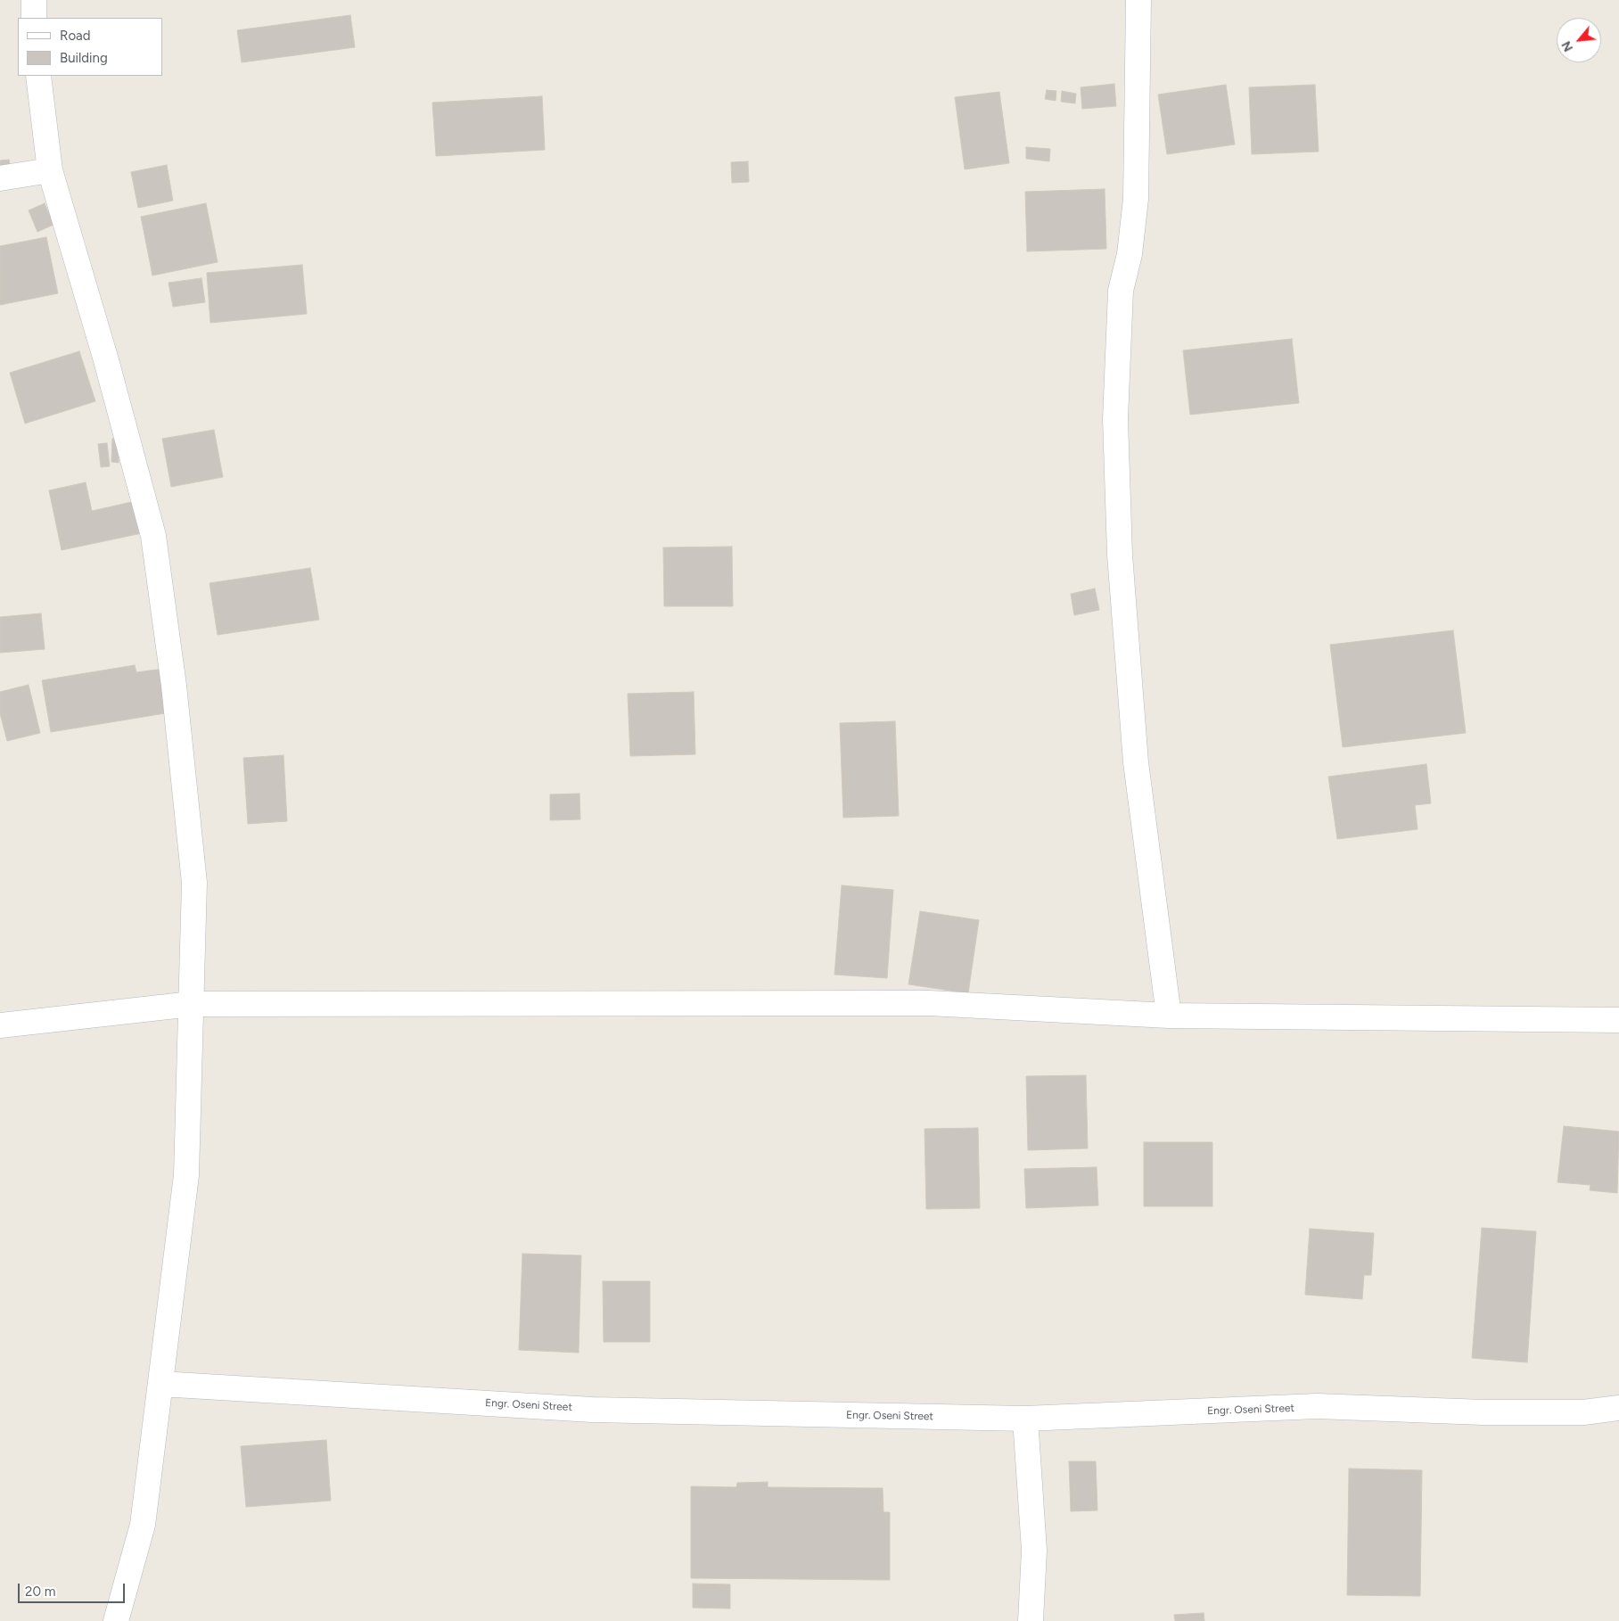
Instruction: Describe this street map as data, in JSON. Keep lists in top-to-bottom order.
{
  "streets": {
    "street": ["Engr. Oseni Street"]
  },
  "legend": ["Road", "Building"],
  "scale_bar": "20 m",
  "north": "bottom left"
}
